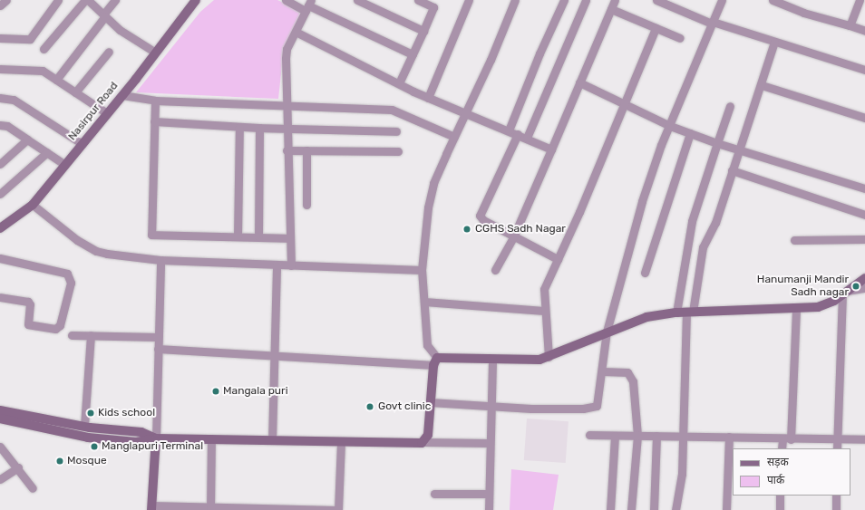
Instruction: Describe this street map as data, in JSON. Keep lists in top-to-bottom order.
{
  "streets": {
    "street": ["Nasirpur Road"]
  },
  "places": [
    "CGHS Sadh Nagar",
    "Hanumanji Mandir Sadh nagar",
    "Mangala puri",
    "Govt clinic",
    "Kids school",
    "Manglapuri Terminal",
    "Mosque"
  ],
  "legend": ["सड़क", "पार्क"]
}
